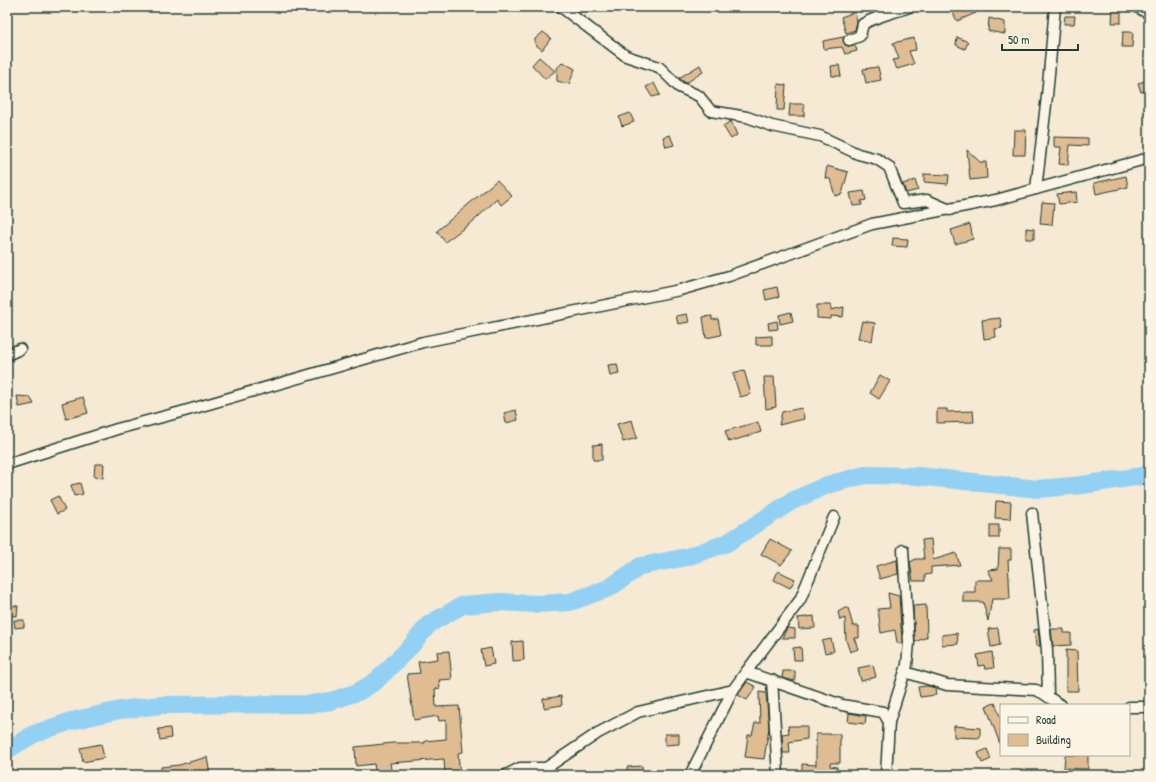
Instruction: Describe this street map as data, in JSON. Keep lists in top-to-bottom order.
{
  "legend": ["Road", "Building"],
  "scale_bar": "50 m"
}
